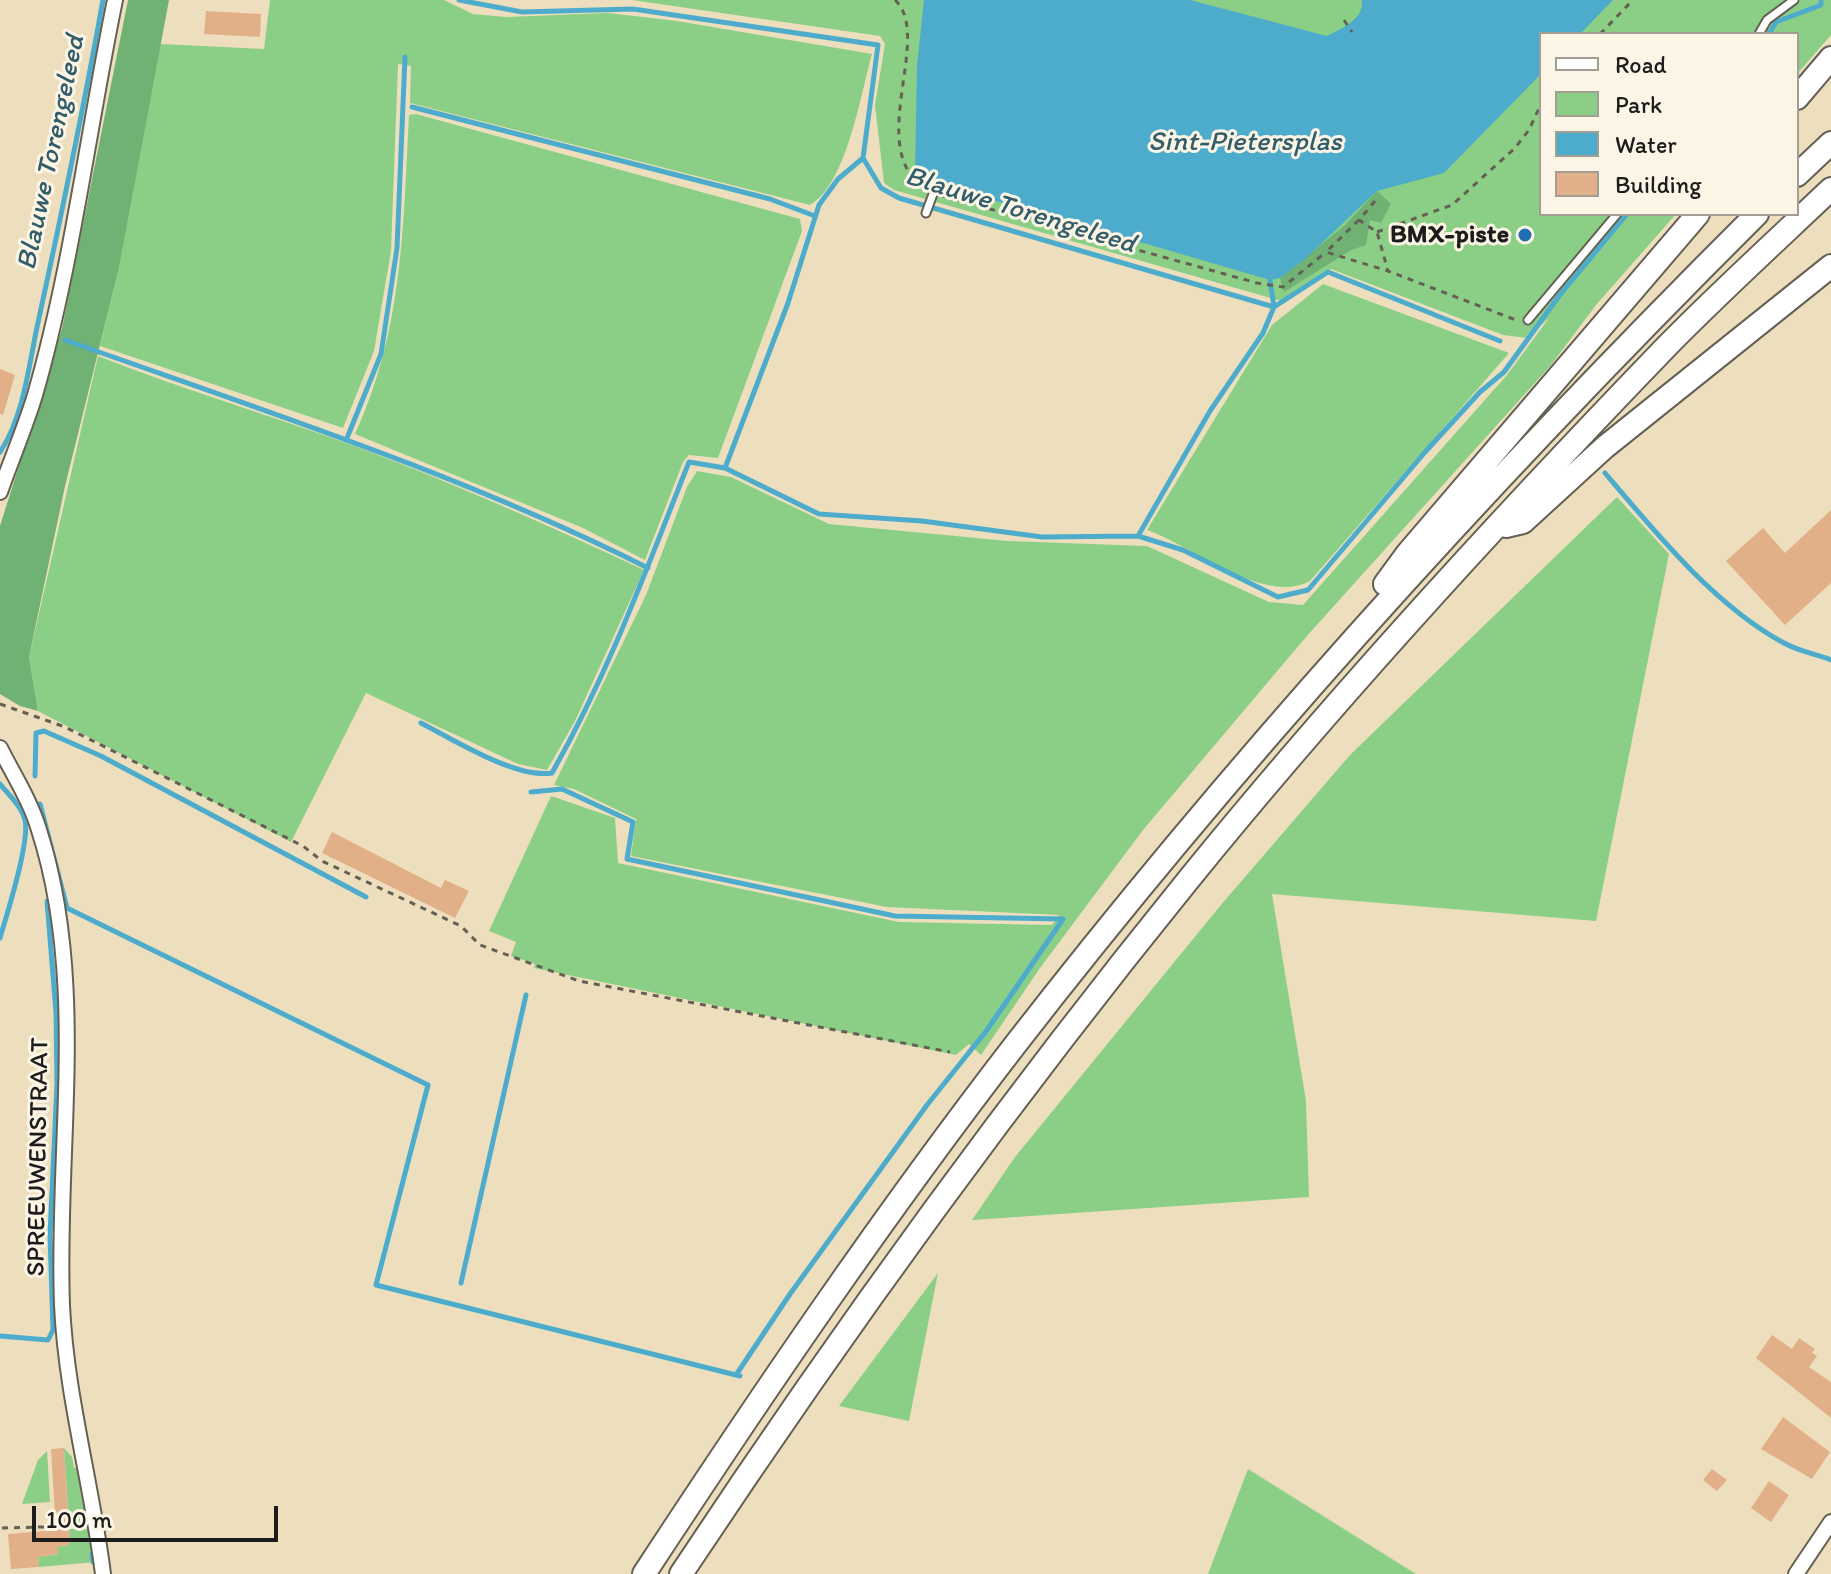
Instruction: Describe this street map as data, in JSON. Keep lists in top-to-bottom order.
{
  "streets": {
    "street": ["SPREEUWENSTRAAT"]
  },
  "water": ["Sint-Pietersplas", "Blauwe Torengeleed"],
  "places": ["BMX-piste"],
  "legend": [
    "Road",
    "Park",
    "Water",
    "Building"
  ],
  "scale_bar": "100 m"
}
